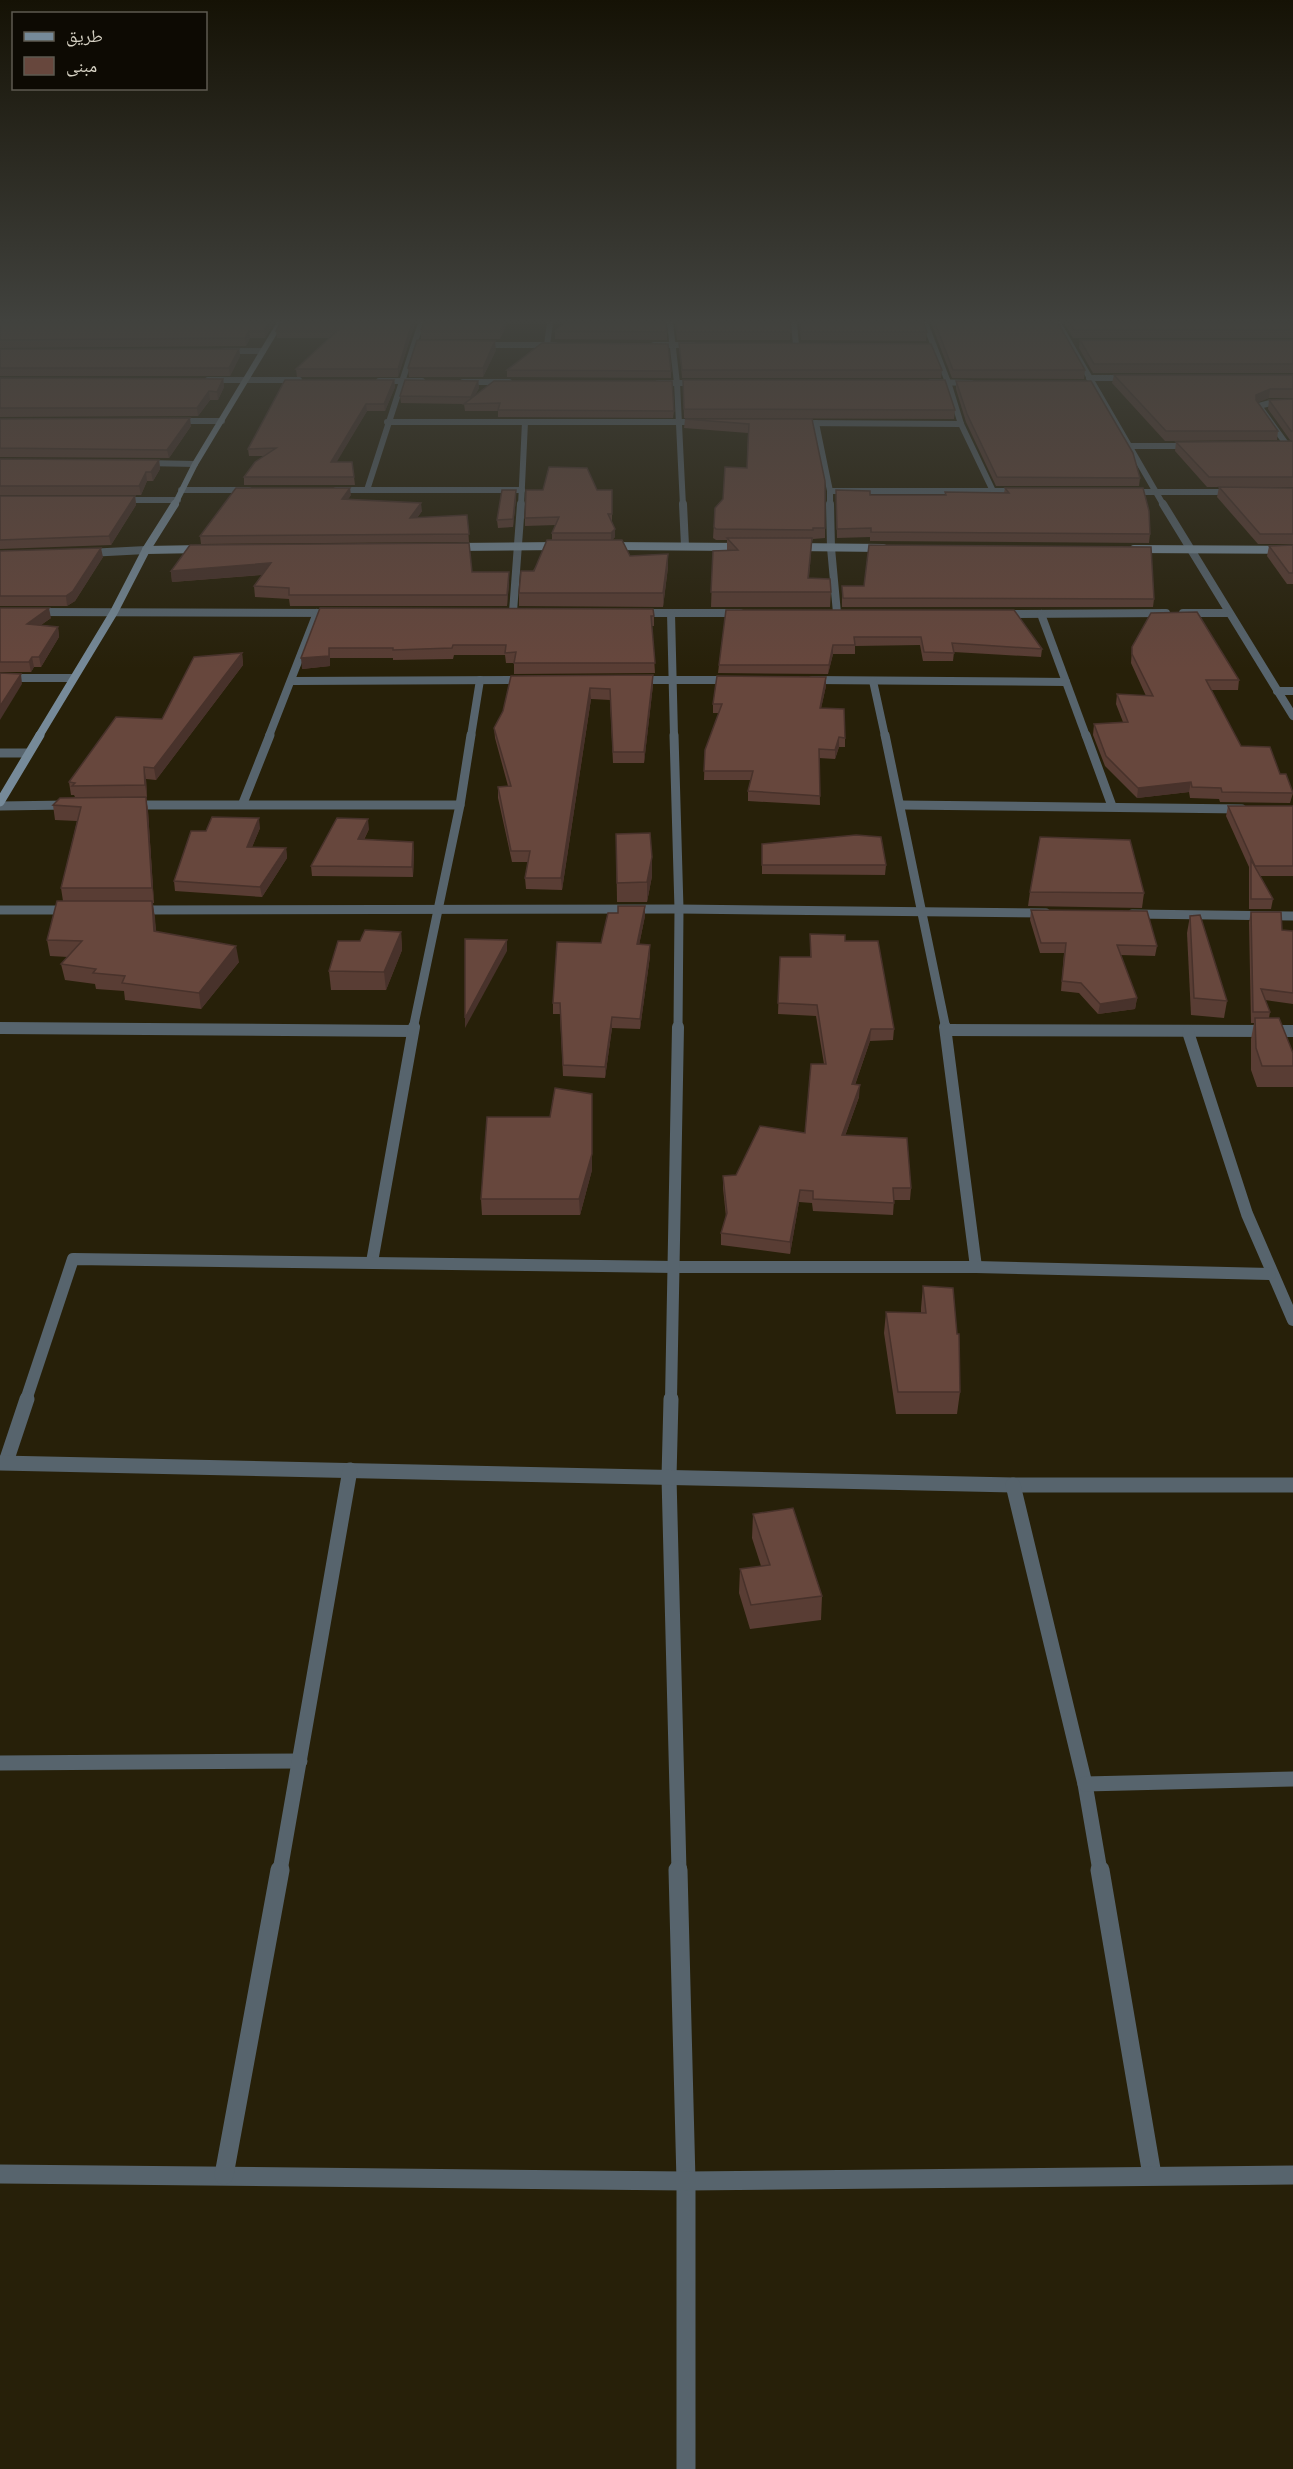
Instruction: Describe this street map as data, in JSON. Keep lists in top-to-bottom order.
{
  "legend": ["طريق", "مبنى"]
}
